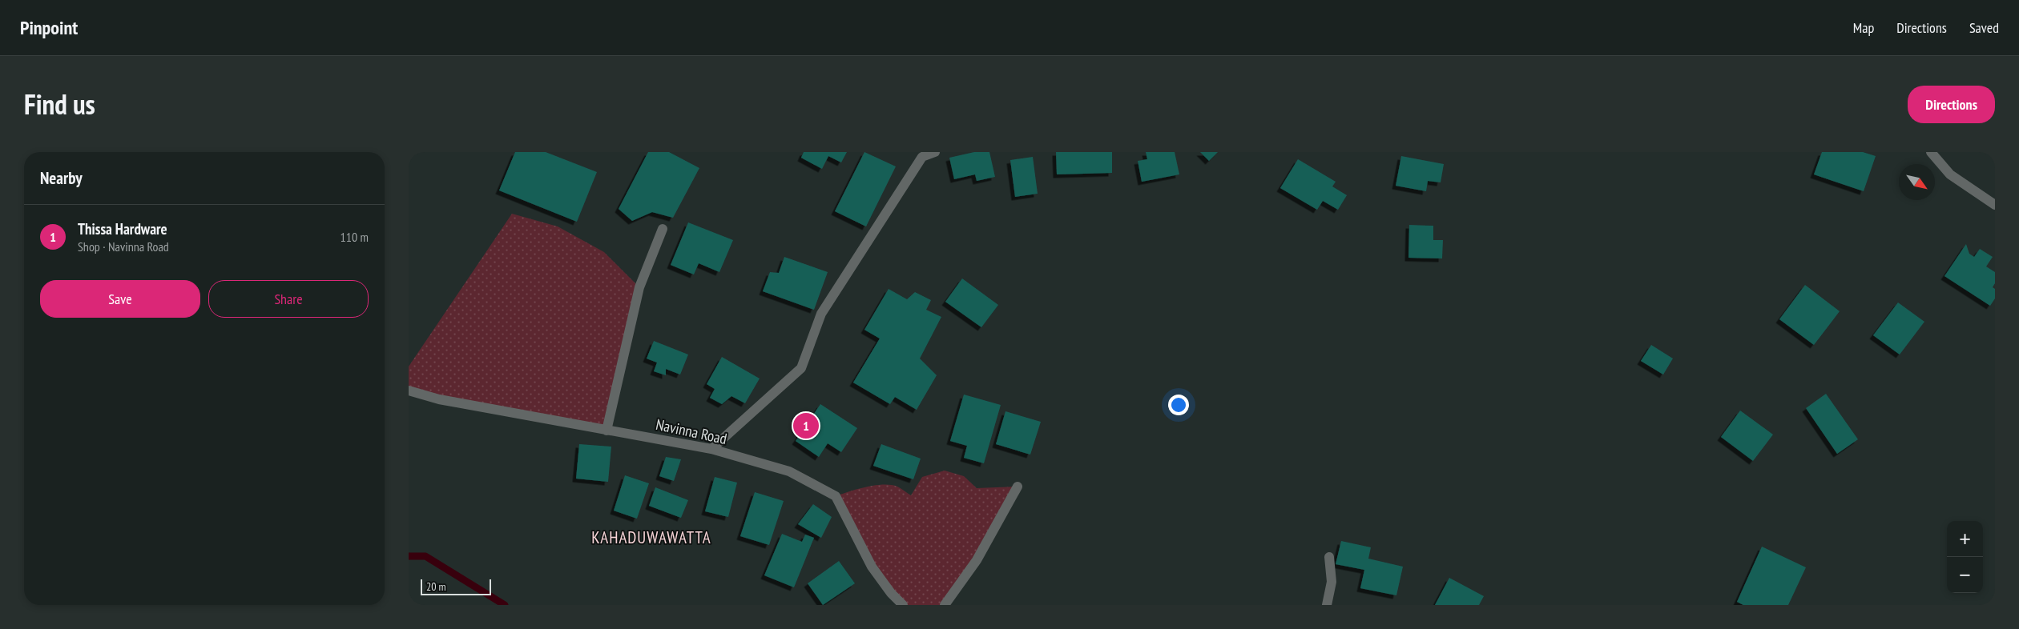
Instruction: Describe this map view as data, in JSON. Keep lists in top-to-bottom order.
{
  "streets": {
    "street": ["Navinna Road"]
  },
  "districts": ["KAHADUWAWATTA"],
  "scale_bar": "20 m",
  "north": "bottom right",
  "page": {
    "header": "Pinpoint",
    "nav": ["Map", "Directions", "Saved"],
    "title": "Find us",
    "buttons": [
      "Directions",
      ["Save", "Share"]
    ],
    "heading": "Nearby",
    "list": [
      {
        "mark": "1",
        "name": "Thissa Hardware",
        "note": "Shop · Navinna Road",
        "value": "110 m"
      }
    ],
    "pins": "1",
    "map_buttons": ["+", "−"],
    "scale": "20 m"
  }
}
